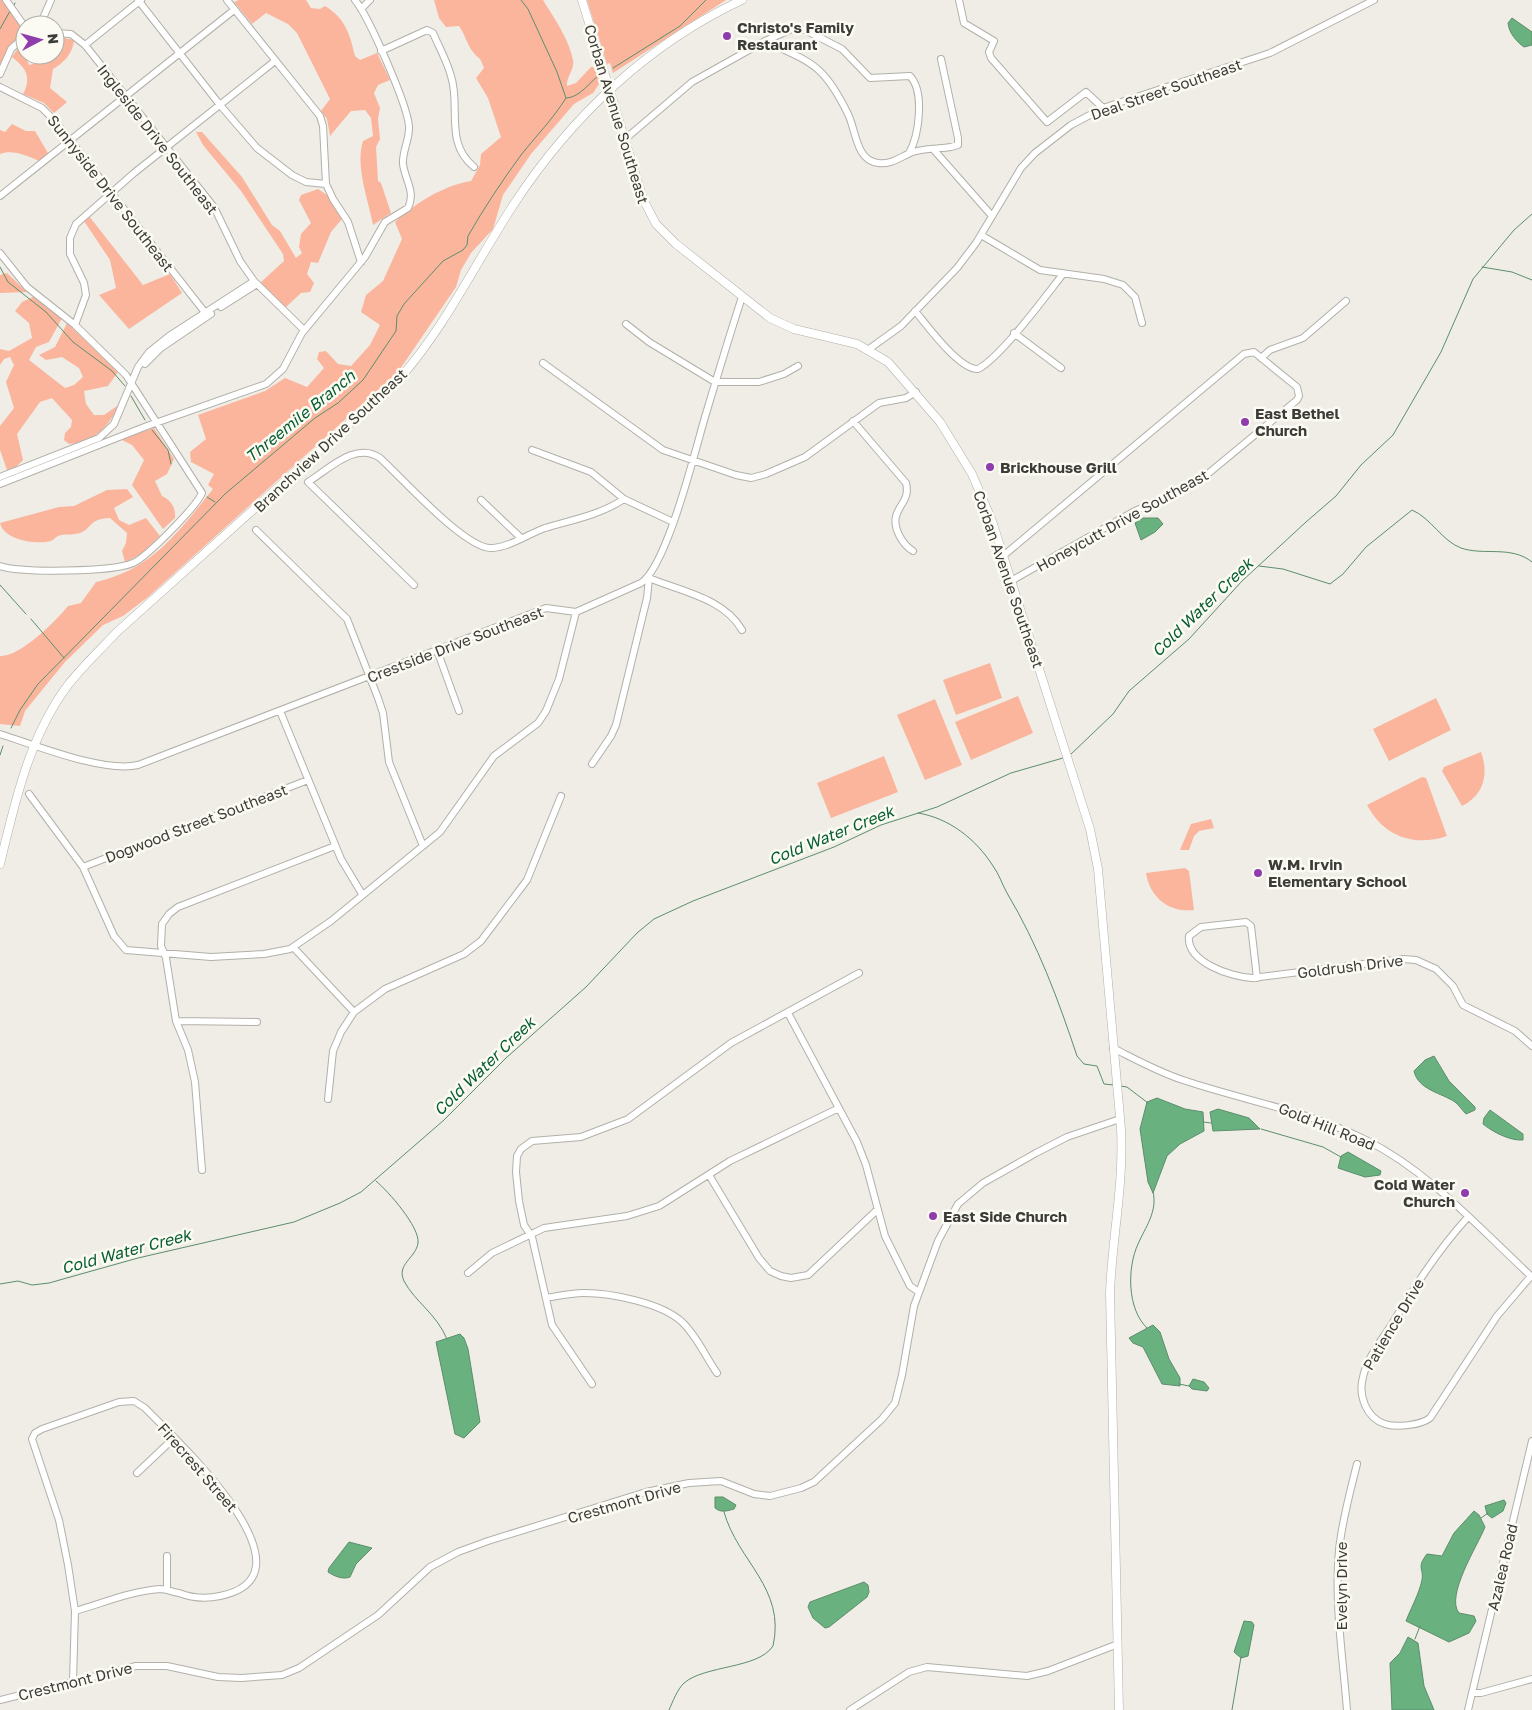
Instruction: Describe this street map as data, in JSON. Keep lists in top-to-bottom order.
{
  "streets": {
    "main road": ["Corban Avenue Southeast", "Branchview Drive Southeast"],
    "street": [
      "Deal Street Southeast",
      "Ingleside Drive Southeast",
      "Sunnyside Drive Southeast",
      "Honeycutt Drive Southeast",
      "Crestside Drive Southeast",
      "Dogwood Street Southeast",
      "Goldrush Drive",
      "Gold Hill Road",
      "Patience Drive",
      "Firecrest Street",
      "Crestmont Drive",
      "Azalea Road",
      "Evelyn Drive"
    ]
  },
  "crossings": [
    ["Deal Street Southeast", "Corban Avenue Southeast"],
    ["Corban Avenue Southeast", "Branchview Drive Southeast"],
    ["Corban Avenue Southeast", "Honeycutt Drive Southeast"],
    ["Corban Avenue Southeast", "Gold Hill Road"],
    ["Corban Avenue Southeast", "Crestmont Drive"],
    ["Branchview Drive Southeast", "Crestside Drive Southeast"],
    ["Gold Hill Road", "Patience Drive"]
  ],
  "water": ["Threemile Branch", "Cold Water Creek"],
  "places": [
    "Christo's Family Restaurant",
    "East Bethel Church",
    "Brickhouse Grill",
    "W.M. Irvin Elementary School",
    "Cold Water Church",
    "East Side Church"
  ],
  "north": "right"
}
